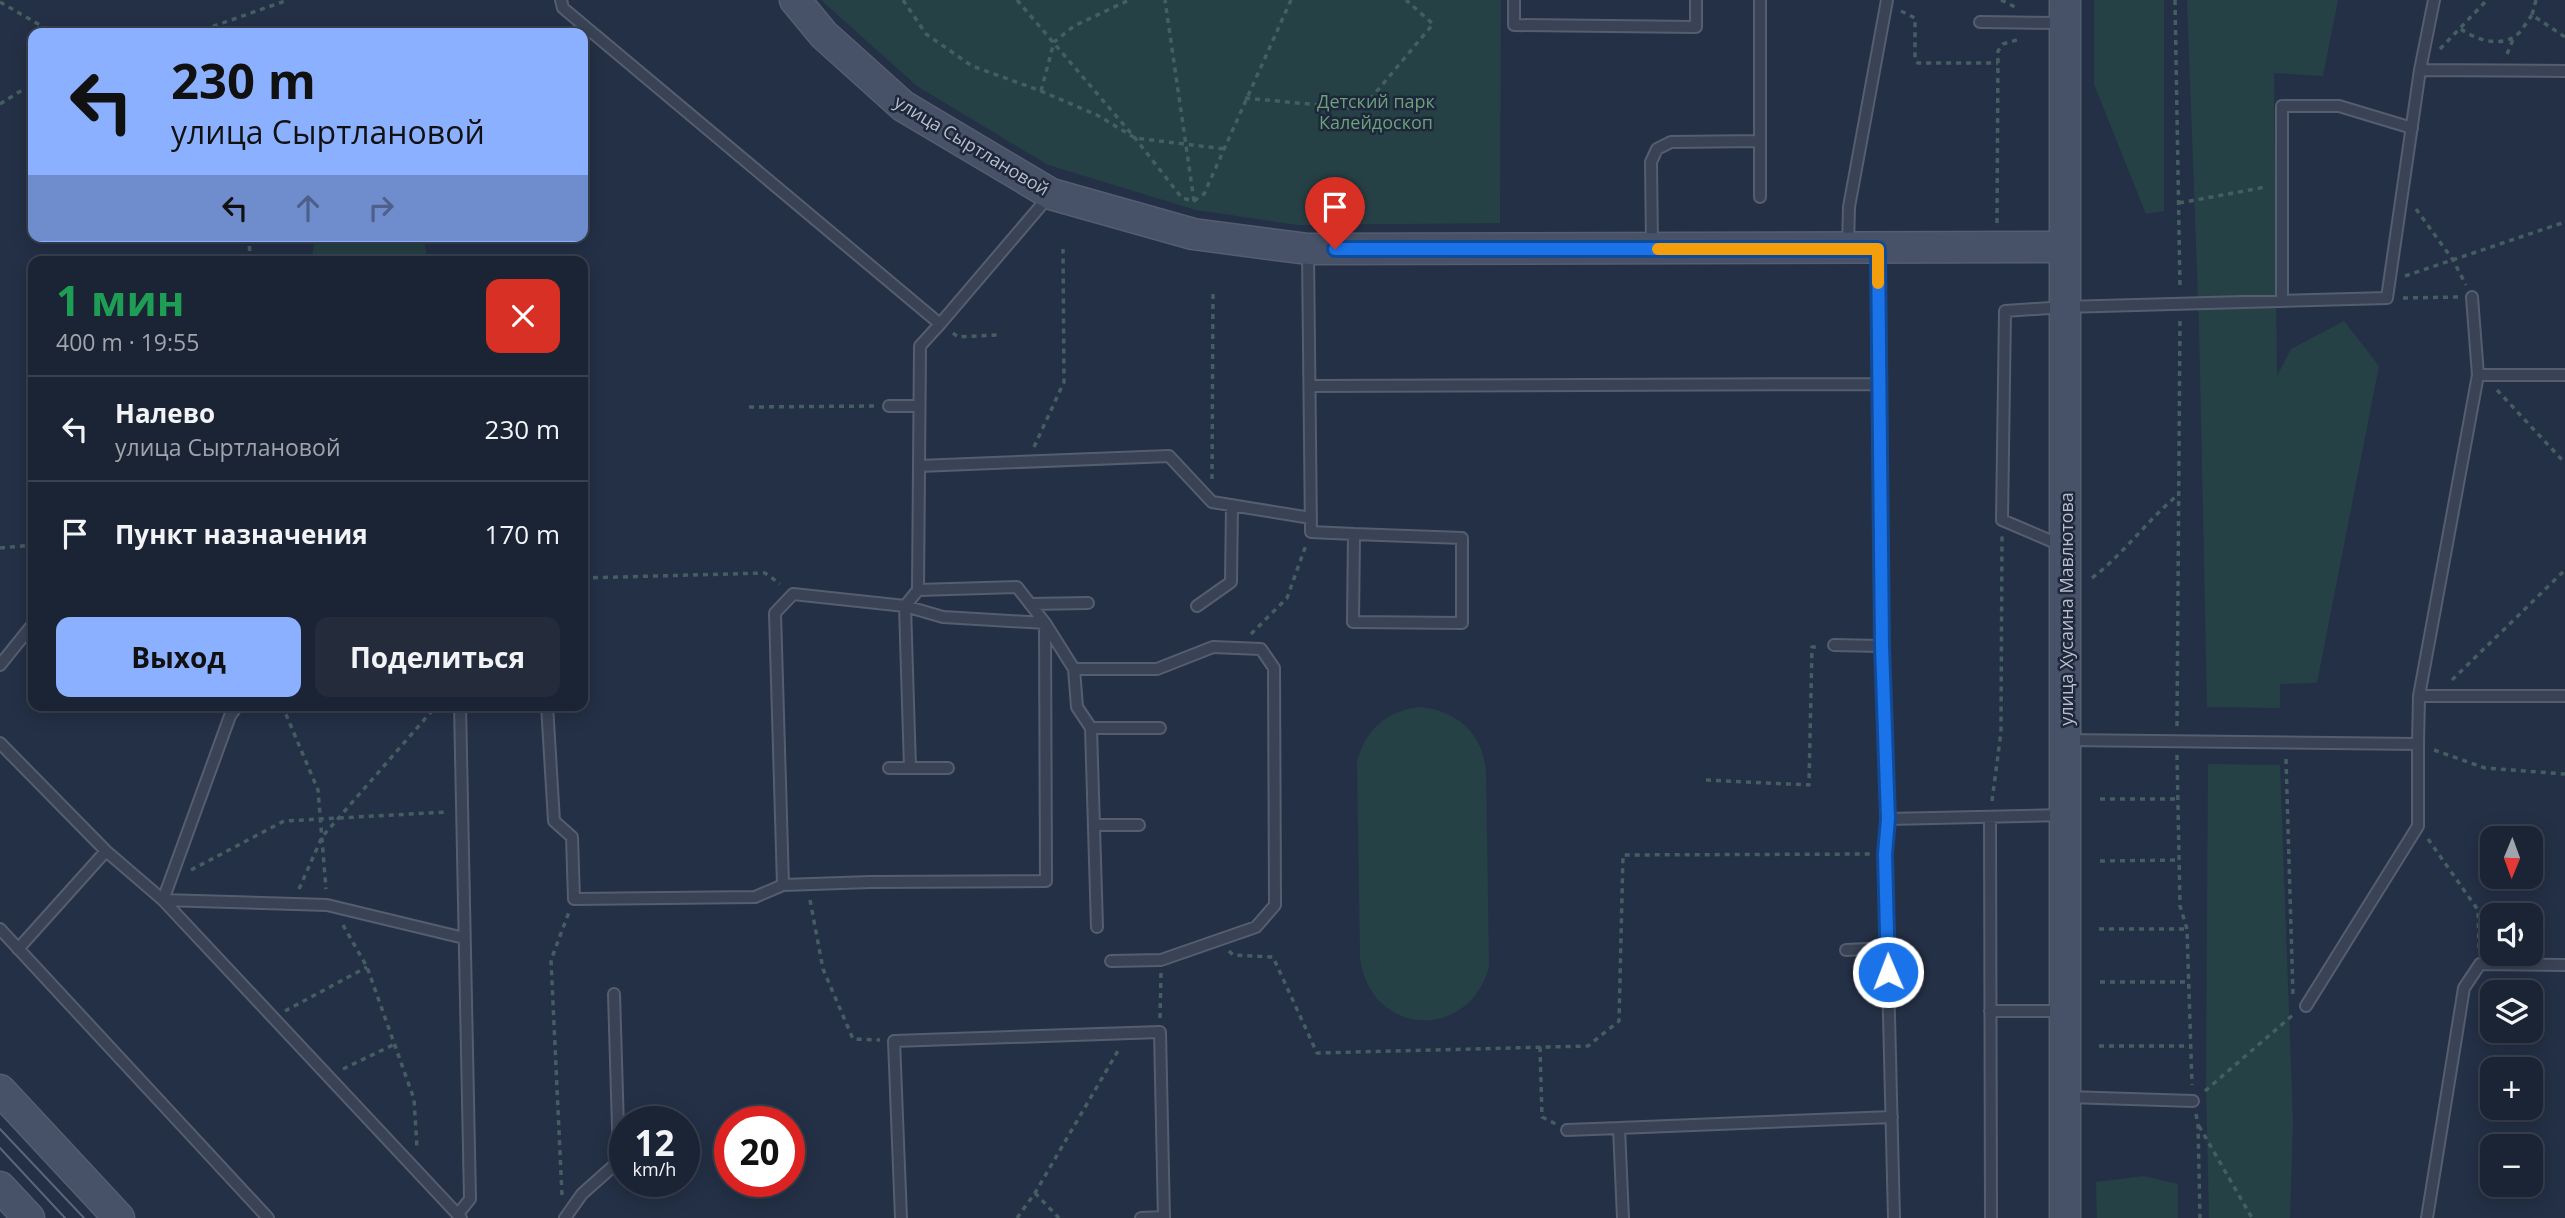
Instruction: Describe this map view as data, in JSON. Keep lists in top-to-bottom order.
{
  "streets": {
    "street": ["улица Сыртлановой", "улица Хусаина Мавлютова"]
  },
  "crossings": [
    ["улица Сыртлановой", "улица Хусаина Мавлютова"]
  ],
  "parks": ["Детский парк Калейдоскоп"],
  "north": "bottom",
  "page": {
    "turn": ["230 m", "улица Сыртлановой"],
    "heading": ["1 мин", "400 m · 19:55"],
    "list": [
      {
        "name": "Налево",
        "note": "улица Сыртлановой",
        "value": "230 m"
      },
      {
        "name": "Пункт назначения",
        "value": "170 m"
      }
    ],
    "buttons": ["Выход", "Поделиться"],
    "map_buttons": ["+", "−"],
    "speed": "12 km/h",
    "limit": "20"
  }
}
